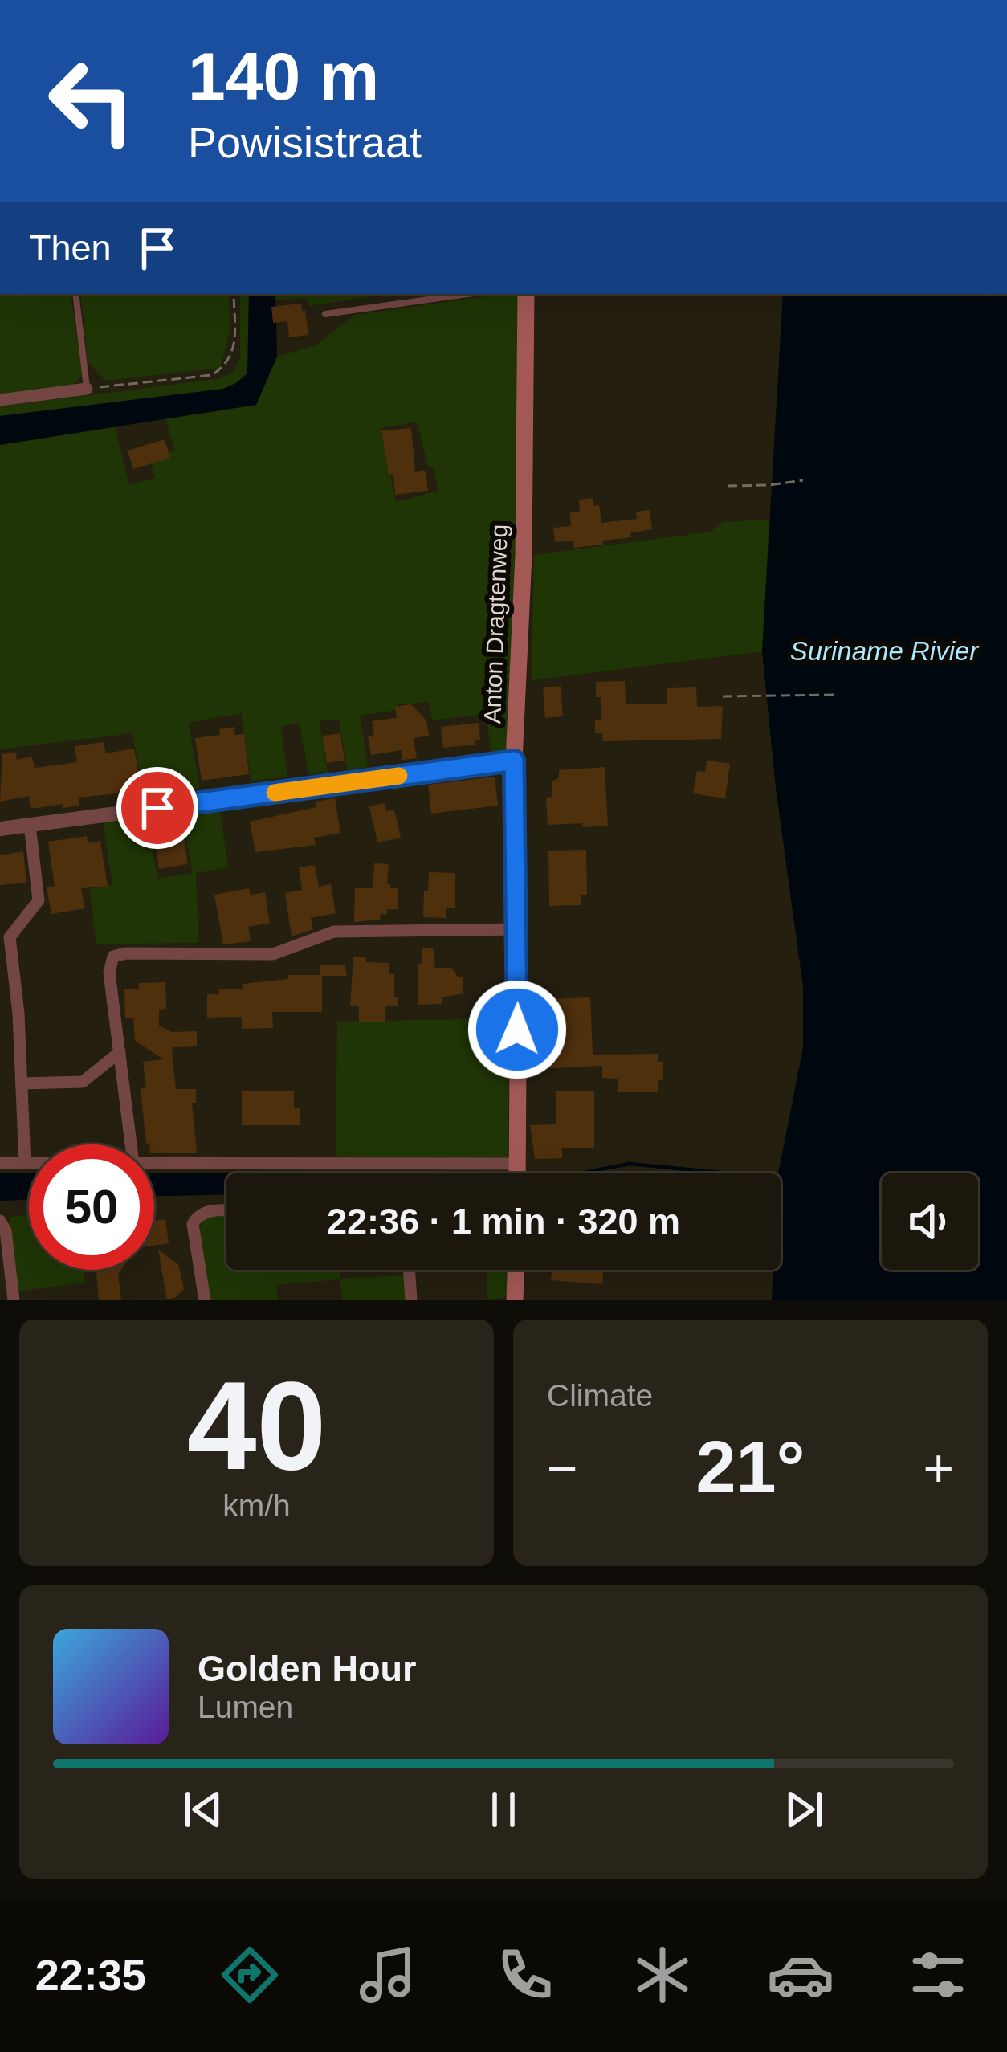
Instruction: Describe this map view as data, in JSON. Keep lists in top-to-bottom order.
{
  "streets": {
    "main road": ["Anton Dragtenweg"]
  },
  "water": ["Suriname Rivier"],
  "page": {
    "turn": ["140 m", "Powisistraat"],
    "then": "Then",
    "limit": "50",
    "trip": "22:36 · 1 min · 320 m",
    "tile": [
      ["40", "km/h"],
      "Climate"
    ],
    "heat": ["−", "21°", "+"],
    "song": ["Golden Hour", "Lumen"],
    "tabs": "22:35"
  }
}
